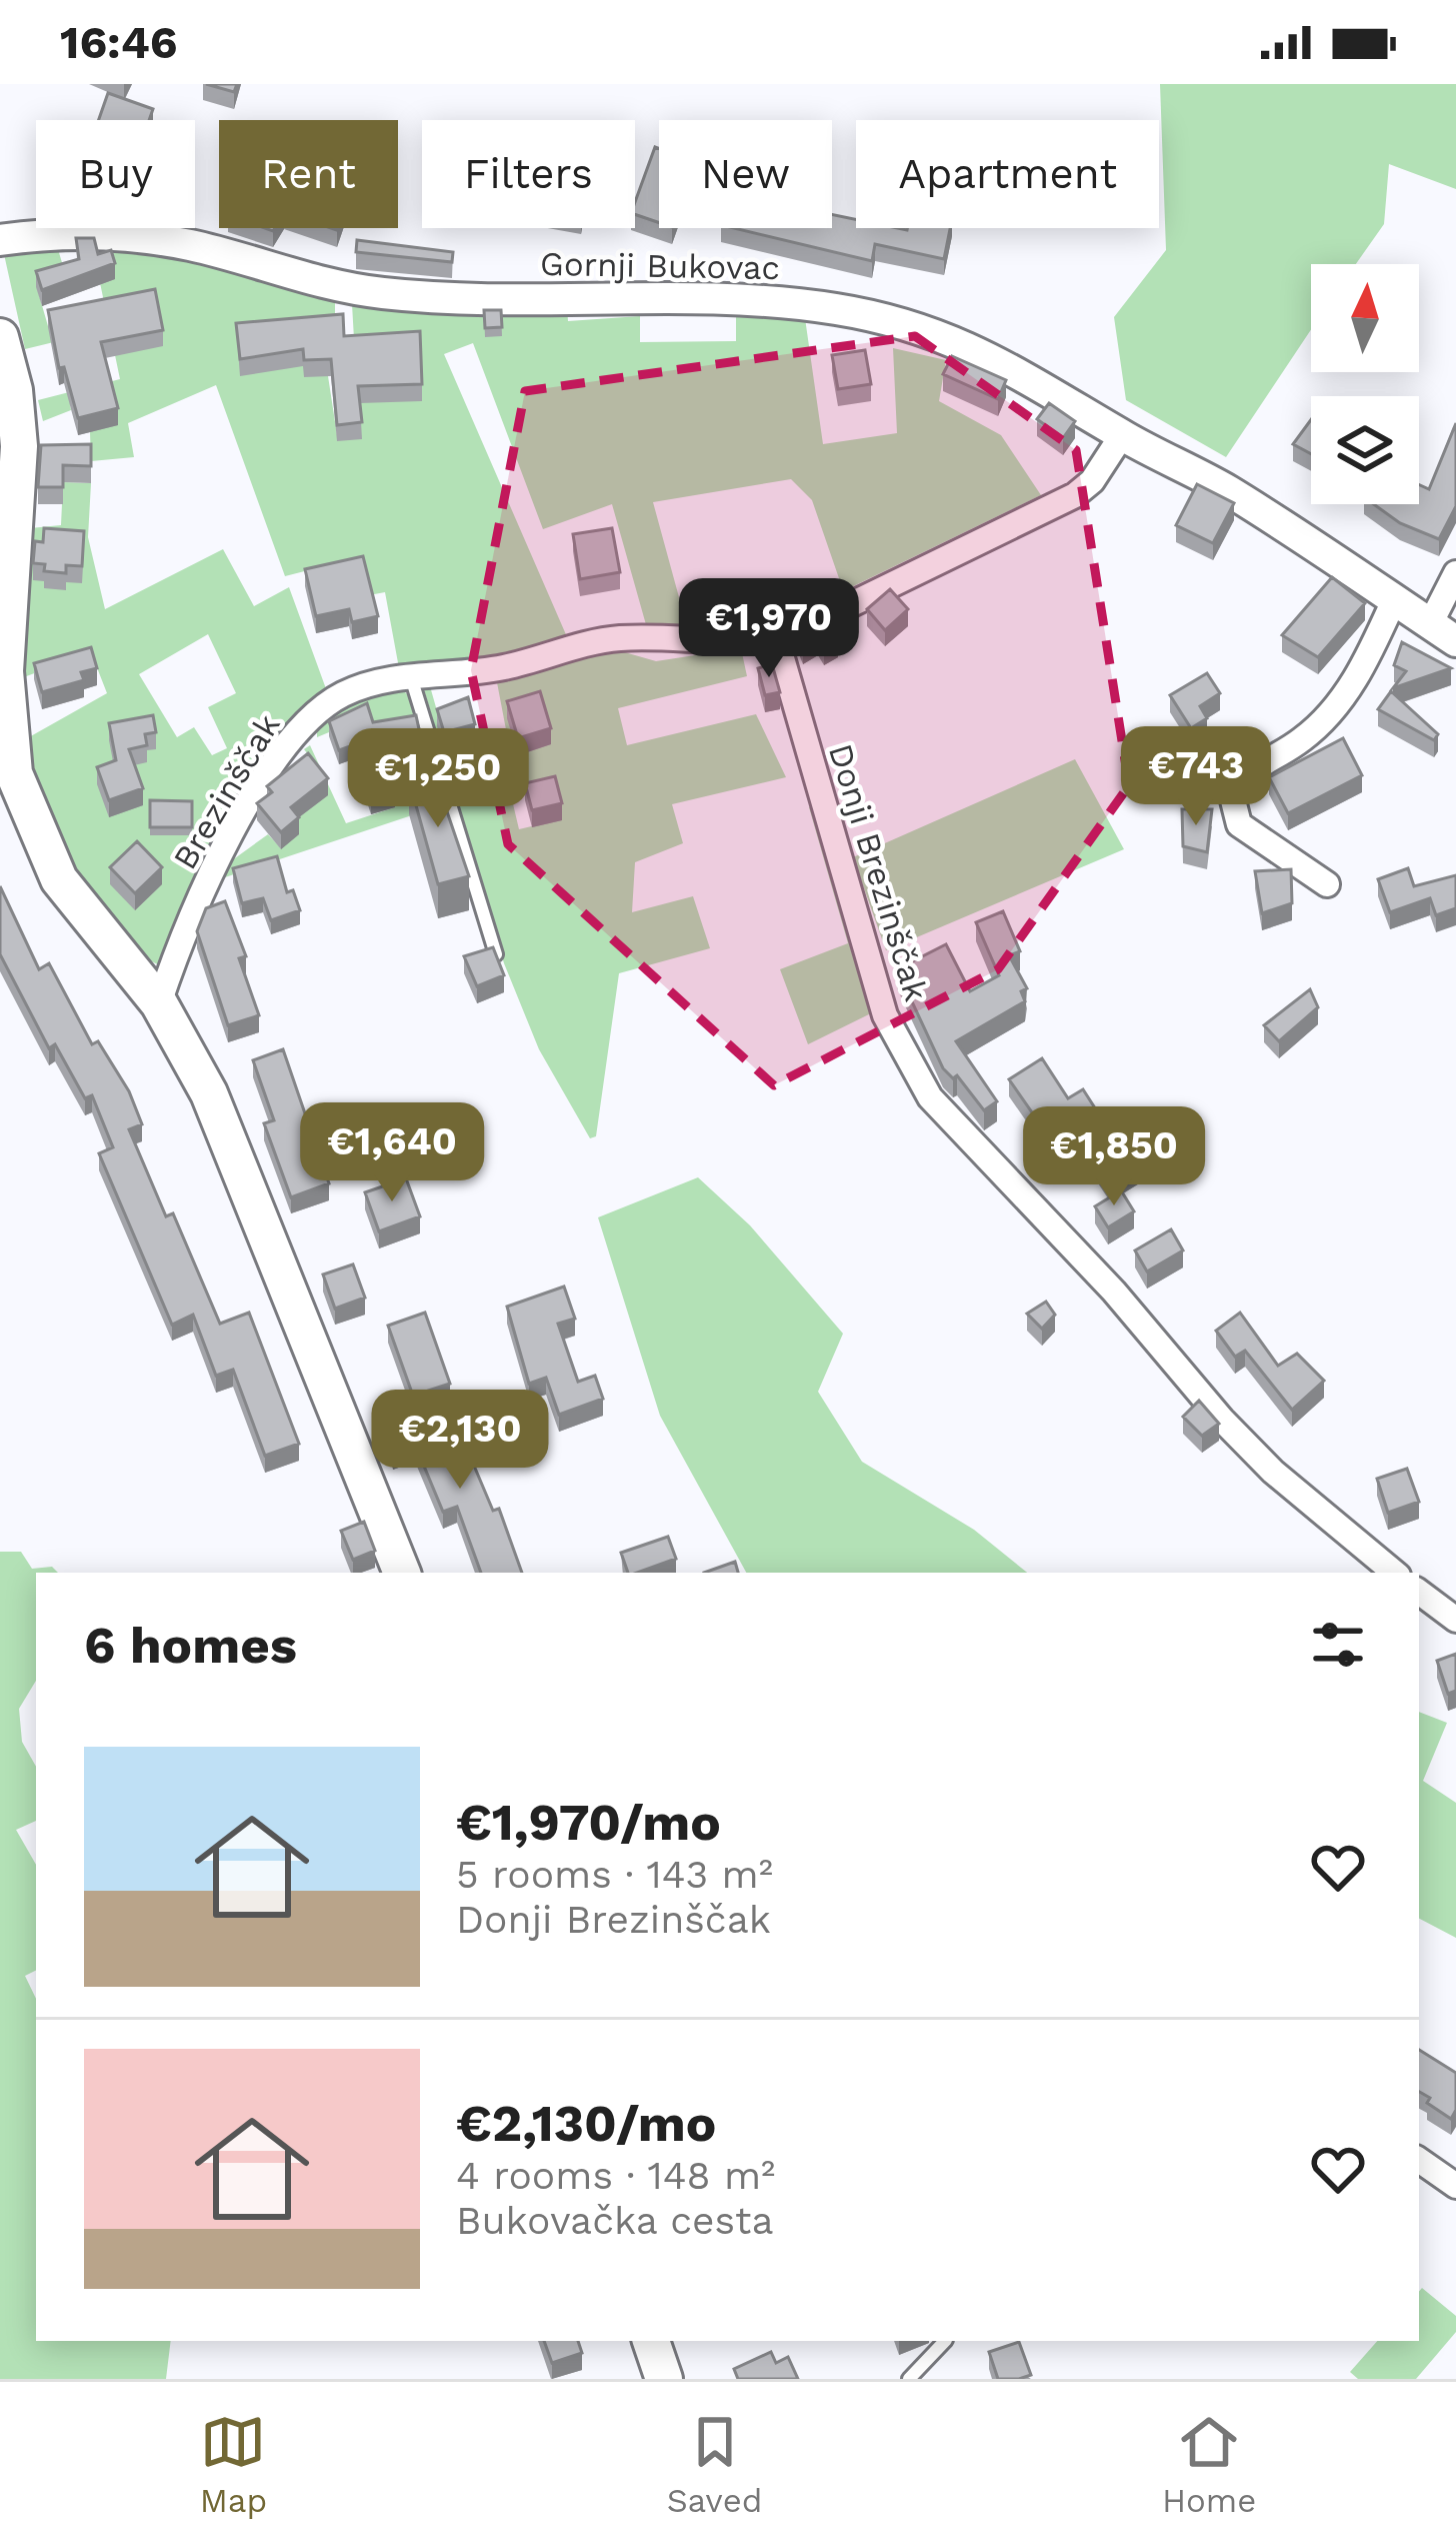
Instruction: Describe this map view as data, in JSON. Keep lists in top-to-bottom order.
{
  "streets": {
    "street": ["Gornji Bukovac", "Brezinščak", "Donji Brezinščak"]
  },
  "crossings": [
    ["Gornji Bukovac", "Brezinščak"],
    ["Brezinščak", "Donji Brezinščak"]
  ],
  "north": "top",
  "page": {
    "status": "16:46",
    "chip": [
      "Buy",
      "Rent",
      "Filters",
      "New",
      "Apartment"
    ],
    "price": [
      "€1,970",
      "€743",
      "€1,250",
      "€1,640",
      "€1,850",
      "€2,130"
    ],
    "heading": "6 homes",
    "list": [
      {
        "name": "€1,970/mo",
        "note": "5 rooms · 143 m² · Donji Brezinščak"
      },
      {
        "name": "€2,130/mo",
        "note": "4 rooms · 148 m² · Bukovačka cesta"
      }
    ],
    "tabs": ["Map", "Saved", "Home"]
  }
}
